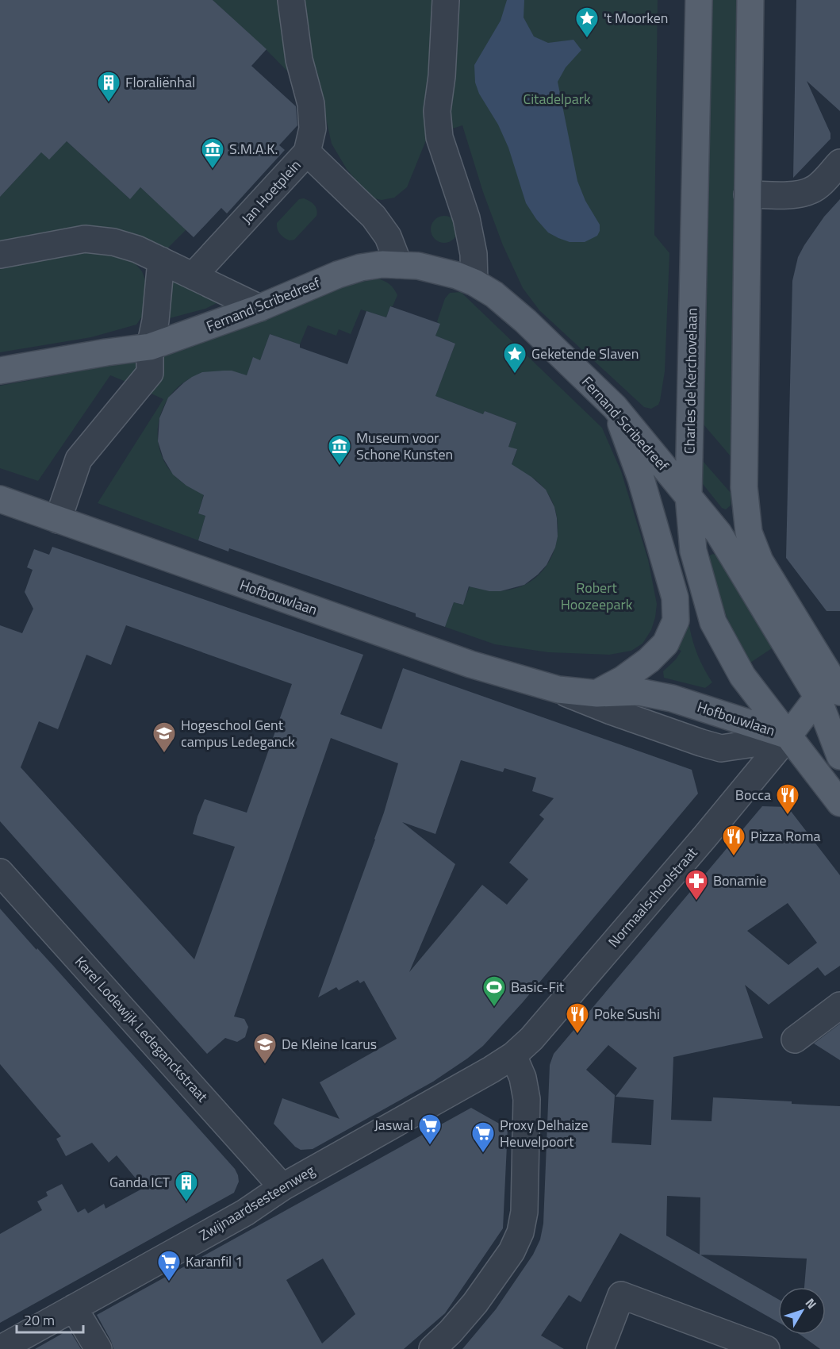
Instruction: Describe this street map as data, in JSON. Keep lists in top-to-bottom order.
{
  "streets": {
    "main road": ["Fernand Scribedreef", "Charles de Kerchovelaan", "Hofbouwlaan"],
    "street": [
      "Jan Hoetplein",
      "Normaalschoolstraat",
      "Karel Lodewijk Ledeganckstraat",
      "Zwijnaardsesteenweg"
    ]
  },
  "crossings": [
    ["Jan Hoetplein", "Fernand Scribedreef"],
    ["Fernand Scribedreef", "Charles de Kerchovelaan"],
    ["Charles de Kerchovelaan", "Hofbouwlaan"],
    ["Charles de Kerchovelaan", "Normaalschoolstraat"],
    ["Hofbouwlaan", "Normaalschoolstraat"],
    ["Normaalschoolstraat", "Zwijnaardsesteenweg"],
    ["Karel Lodewijk Ledeganckstraat", "Zwijnaardsesteenweg"]
  ],
  "parks": ["Citadelpark", "Robert Hoozeepark"],
  "places": {
    "place": ["'t Moorken", "Geketende Slaven"],
    "building": ["Floraliënhal", "Ganda ICT"],
    "museum": ["S.M.A.K.", "Museum voor Schone Kunsten"],
    "school or university": ["Hogeschool Gent campus Ledeganck", "De Kleine Icarus"],
    "restaurant": ["Bocca", "Pizza Roma", "Poke Sushi"],
    "pharmacy": ["Bonamie"],
    "sports": ["Basic-Fit"],
    "supermarket": ["Jaswal", "Proxy Delhaize Heuvelpoort", "Karanfil 1"]
  },
  "scale_bar": "20 m",
  "north": "top right"
}
